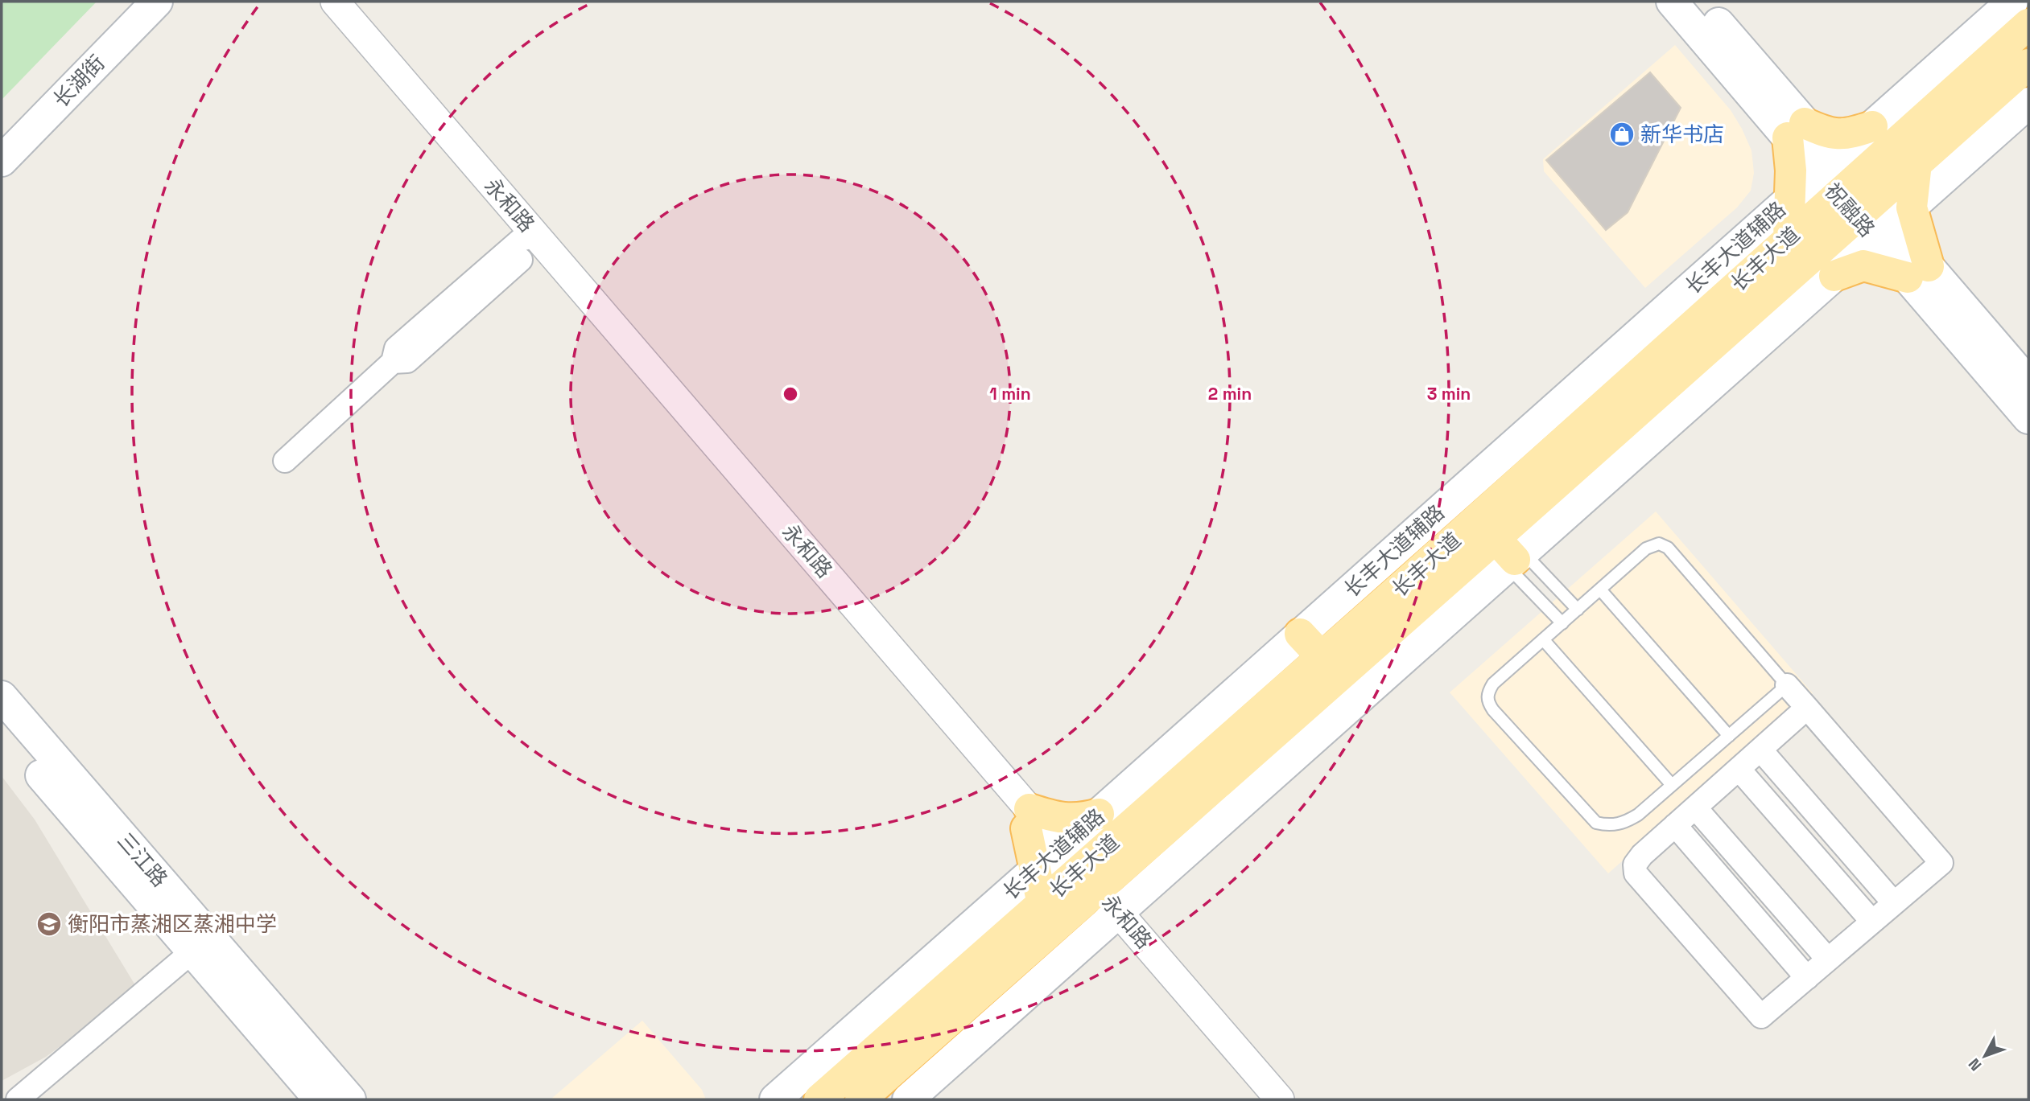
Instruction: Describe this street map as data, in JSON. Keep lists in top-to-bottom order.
{
  "streets": {
    "main road": [
      "长湖街",
      "祝融路",
      "长丰大道辅路",
      "长丰大道",
      "三江路"
    ],
    "street": ["永和路"]
  },
  "crossings": [
    ["永和路", "长丰大道辅路"],
    ["永和路", "长丰大道"],
    ["祝融路", "长丰大道辅路"],
    ["祝融路", "长丰大道"],
    ["长丰大道辅路", "长丰大道"]
  ],
  "places": {
    "shop": ["新华书店"],
    "school or university": ["衡阳市蒸湘区蒸湘中学"]
  },
  "north": "bottom left",
  "rings": ["1 min", "2 min", "3 min"]
}
